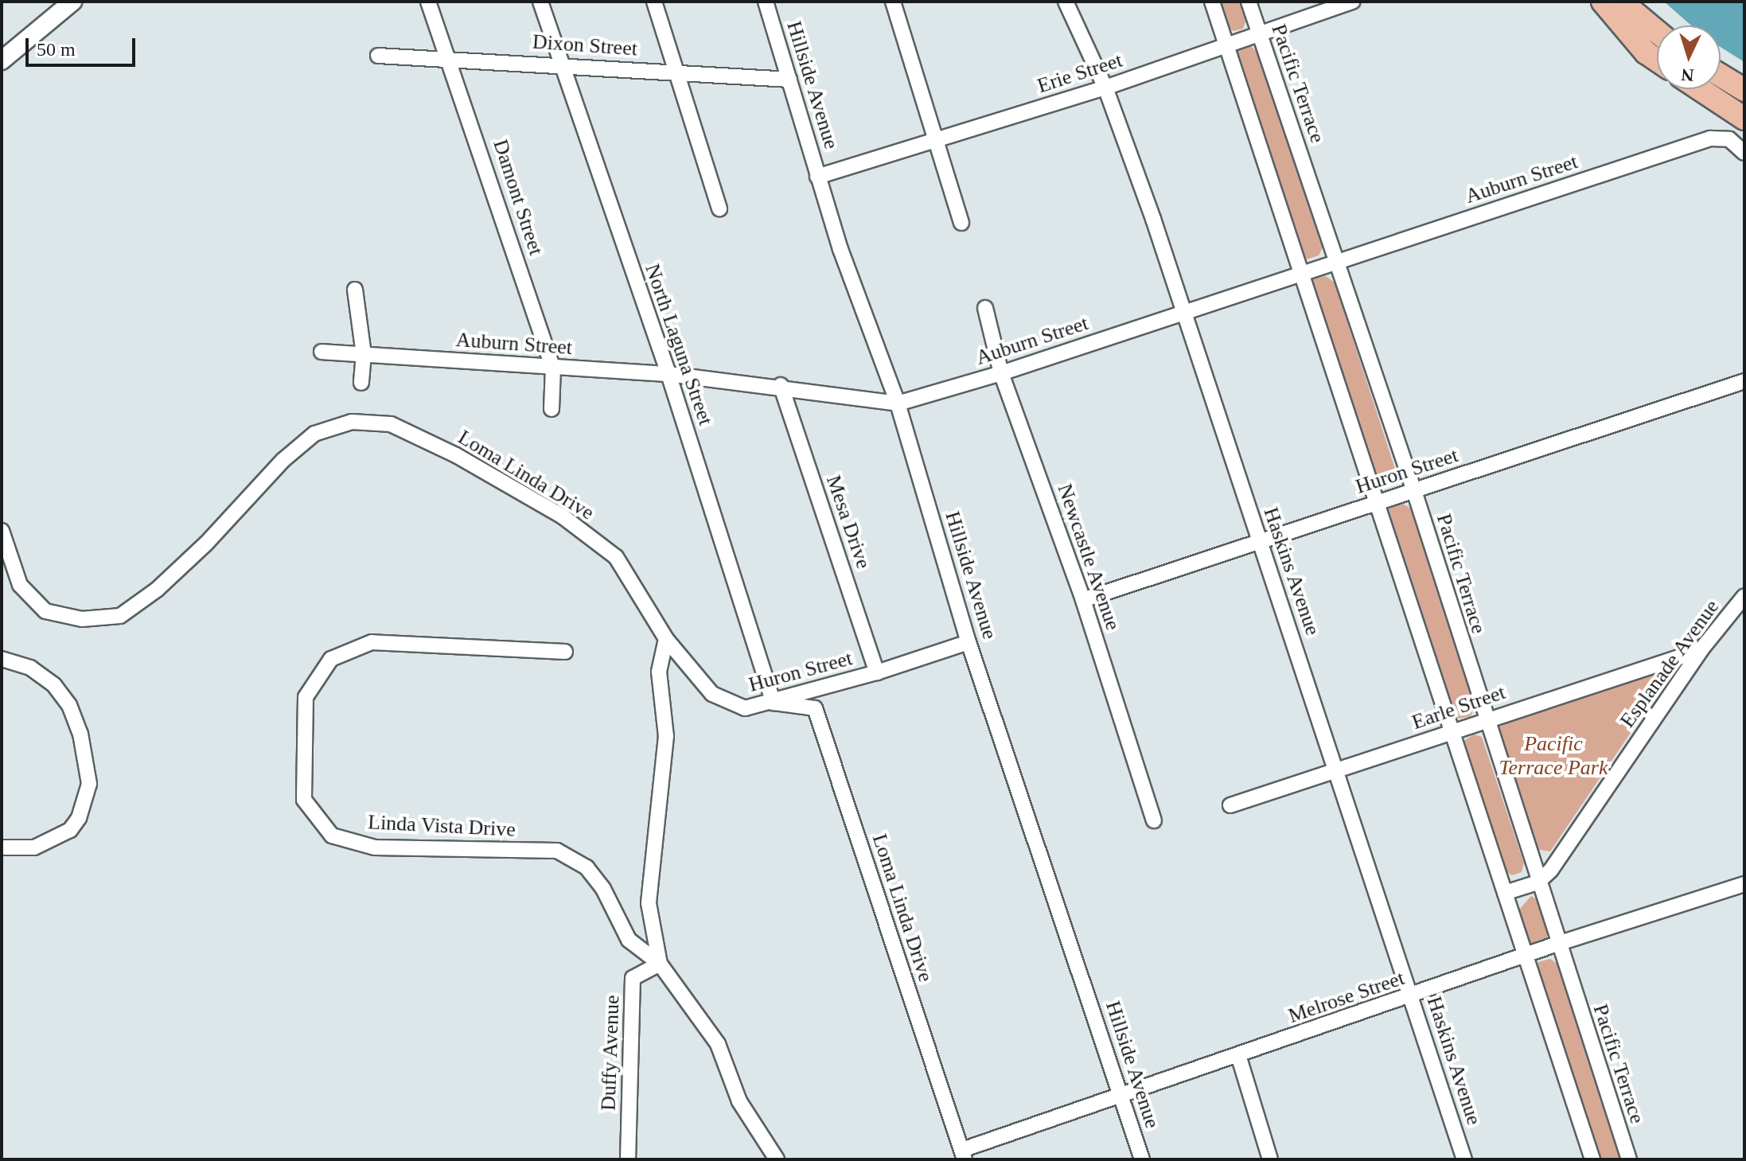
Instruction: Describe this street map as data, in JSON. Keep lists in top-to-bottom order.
{
  "streets": {
    "street": [
      "Dixon Street",
      "Erie Street",
      "Pacific Terrace",
      "Hillside Avenue",
      "Auburn Street",
      "Damont Street",
      "North Laguna Street",
      "Huron Street",
      "Loma Linda Drive",
      "Mesa Drive",
      "Newcastle Avenue",
      "Haskins Avenue",
      "Esplanade Avenue",
      "Earle Street",
      "Linda Vista Drive",
      "Melrose Street",
      "Duffy Avenue"
    ]
  },
  "crossings": [
    ["Dixon Street", "Hillside Avenue"],
    ["Dixon Street", "Damont Street"],
    ["Dixon Street", "North Laguna Street"],
    ["Erie Street", "Pacific Terrace"],
    ["Erie Street", "Hillside Avenue"],
    ["Erie Street", "Haskins Avenue"],
    ["Pacific Terrace", "Auburn Street"],
    ["Pacific Terrace", "Huron Street"],
    ["Pacific Terrace", "Esplanade Avenue"],
    ["Pacific Terrace", "Earle Street"],
    ["Pacific Terrace", "Melrose Street"],
    ["Hillside Avenue", "Auburn Street"],
    ["Hillside Avenue", "Huron Street"],
    ["Hillside Avenue", "Melrose Street"],
    ["Auburn Street", "Damont Street"],
    ["Auburn Street", "North Laguna Street"],
    ["Auburn Street", "Mesa Drive"],
    ["Auburn Street", "Newcastle Avenue"],
    ["Auburn Street", "Haskins Avenue"],
    ["North Laguna Street", "Huron Street"],
    ["North Laguna Street", "Loma Linda Drive"],
    ["Huron Street", "Loma Linda Drive"],
    ["Huron Street", "Mesa Drive"],
    ["Huron Street", "Newcastle Avenue"],
    ["Huron Street", "Haskins Avenue"],
    ["Loma Linda Drive", "Melrose Street"],
    ["Haskins Avenue", "Earle Street"],
    ["Haskins Avenue", "Melrose Street"],
    ["Esplanade Avenue", "Earle Street"],
    ["Linda Vista Drive", "Duffy Avenue"]
  ],
  "parks": ["Pacific Terrace Park"],
  "scale_bar": "50 m",
  "north": "bottom"
}
